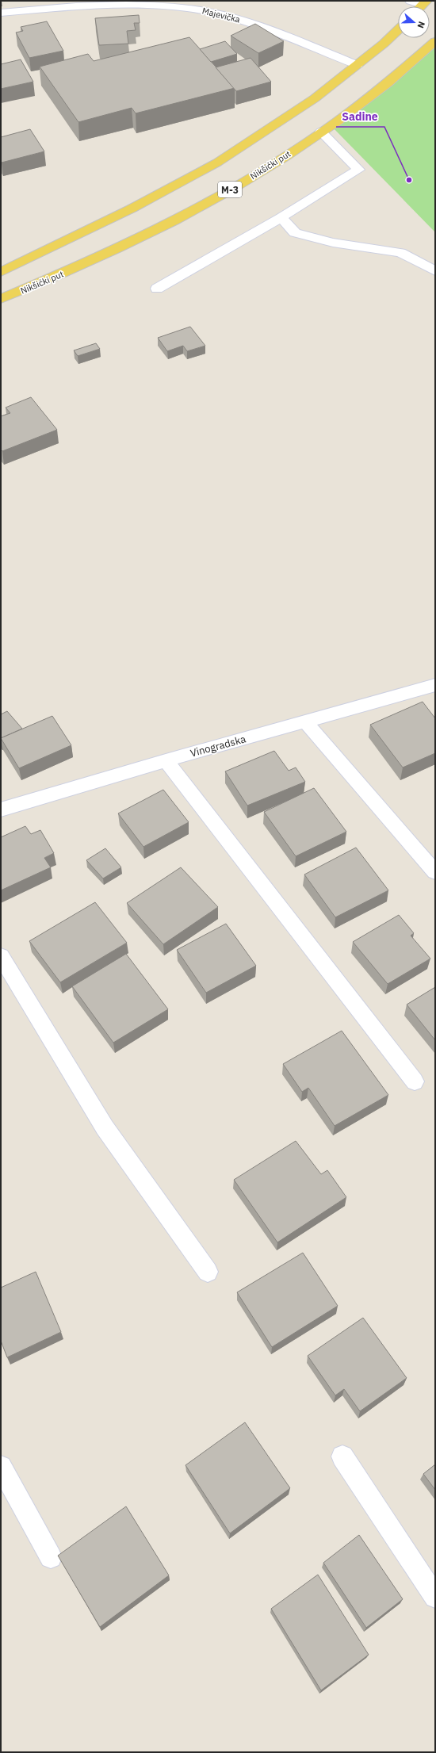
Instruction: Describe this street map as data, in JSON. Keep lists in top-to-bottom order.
{
  "streets": {
    "main road": ["Nikšićki put", "M-3"],
    "street": ["Majevička", "Vinogradska"]
  },
  "places": ["Sadine"],
  "north": "right"
}
